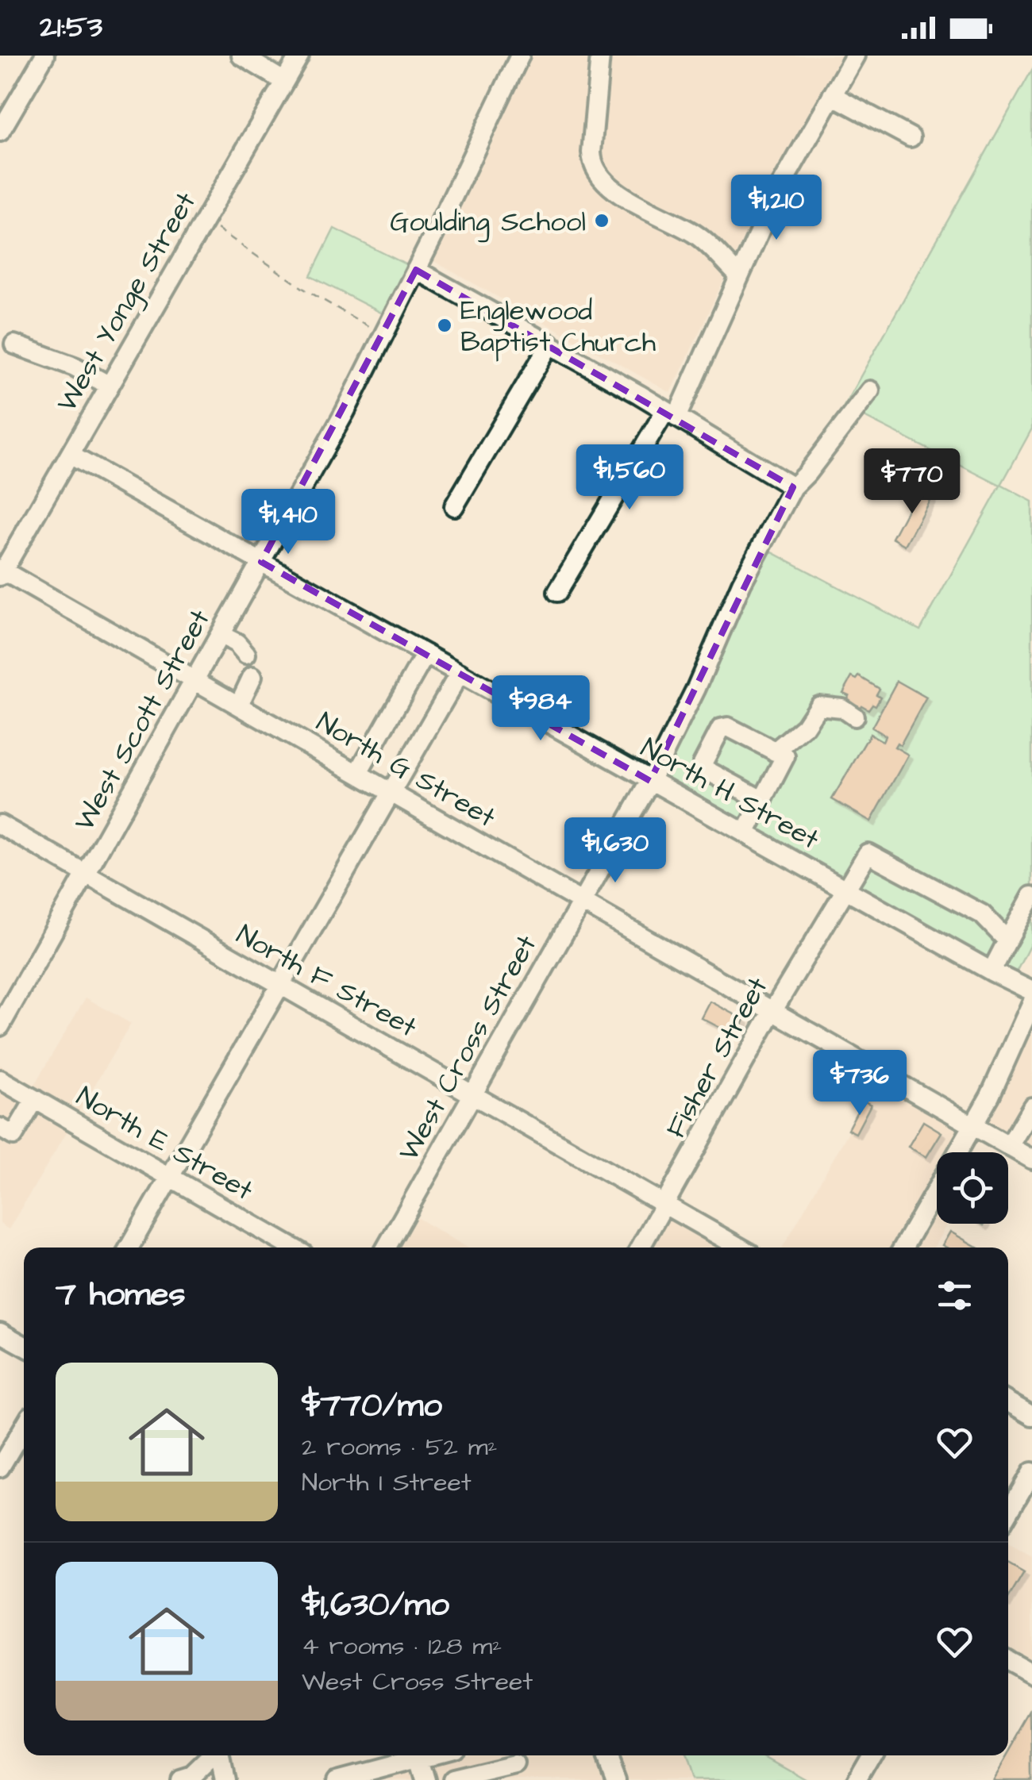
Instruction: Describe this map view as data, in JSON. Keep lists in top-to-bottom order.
{
  "streets": {
    "street": [
      "West Yonge Street",
      "West Scott Street",
      "North G Street",
      "North H Street",
      "North F Street",
      "West Cross Street",
      "Fisher Street",
      "North E Street"
    ]
  },
  "crossings": [
    ["West Yonge Street", "North G Street"],
    ["West Yonge Street", "North H Street"],
    ["West Scott Street", "North G Street"],
    ["West Scott Street", "North H Street"],
    ["West Scott Street", "North F Street"],
    ["North G Street", "West Cross Street"],
    ["North G Street", "Fisher Street"],
    ["North H Street", "West Cross Street"],
    ["North H Street", "Fisher Street"],
    ["North F Street", "West Cross Street"],
    ["North F Street", "Fisher Street"]
  ],
  "places": ["Goulding School", "Englewood Baptist Church"],
  "page": {
    "status": "21:53",
    "price": [
      "$1,210",
      "$1,560",
      "$770",
      "$1,410",
      "$984",
      "$1,630",
      "$736"
    ],
    "heading": "7 homes",
    "list": [
      {
        "name": "$770/mo",
        "note": "2 rooms · 52 m² · North I Street"
      },
      {
        "name": "$1,630/mo",
        "note": "4 rooms · 128 m² · West Cross Street"
      }
    ]
  }
}
